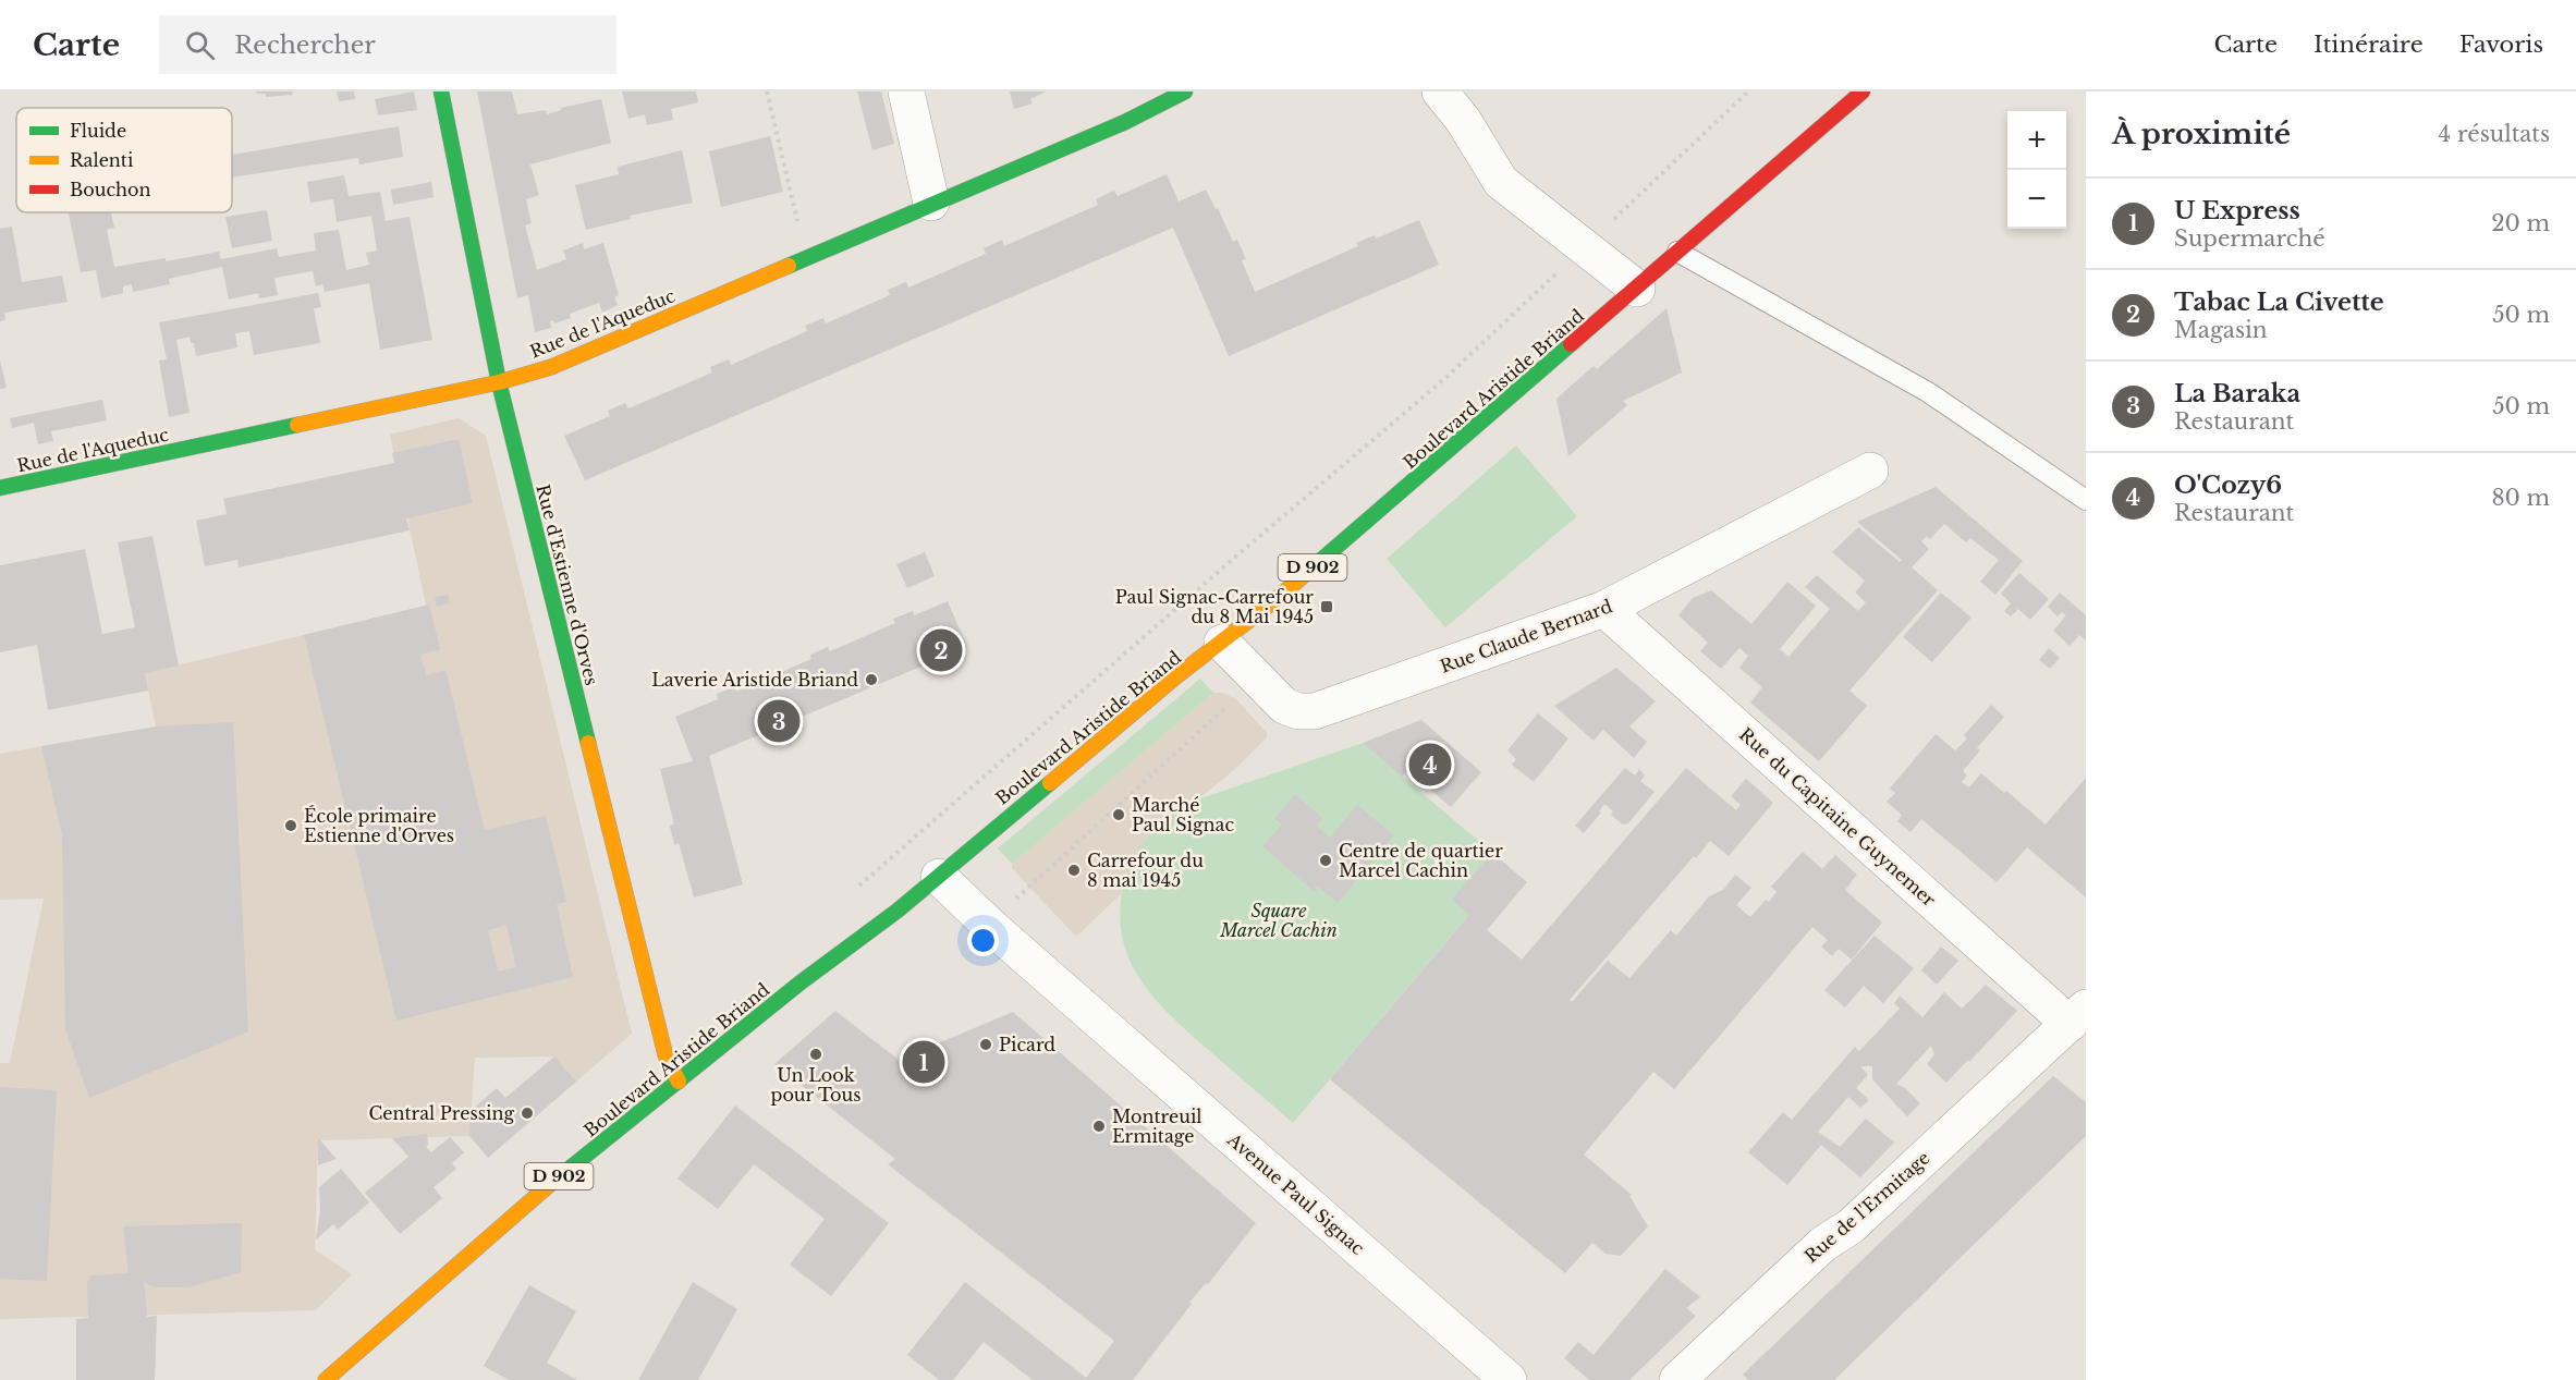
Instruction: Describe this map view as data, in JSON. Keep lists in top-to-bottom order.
{
  "streets": {
    "street": [
      "Rue de l'Aqueduc",
      "Boulevard Aristide Briand",
      "D 902",
      "Rue d'Estienne d'Orves",
      "Rue Claude Bernard",
      "Rue du Capitaine Guynemer",
      "Avenue Paul Signac",
      "Rue de l'Ermitage"
    ]
  },
  "crossings": [
    ["Rue de l'Aqueduc", "Rue d'Estienne d'Orves"],
    ["Boulevard Aristide Briand", "Rue d'Estienne d'Orves"],
    ["Boulevard Aristide Briand", "Rue Claude Bernard"],
    ["Boulevard Aristide Briand", "Avenue Paul Signac"],
    ["Rue Claude Bernard", "Rue du Capitaine Guynemer"],
    ["Rue du Capitaine Guynemer", "Rue de l'Ermitage"]
  ],
  "parks": ["Square Marcel Cachin"],
  "places": {
    "transit": ["Paul Signac-Carrefour du 8 Mai 1945"],
    "other": [
      "Laverie Aristide Briand",
      "Marché Paul Signac",
      "École primaire Estienne d'Orves",
      "Centre de quartier Marcel Cachin",
      "Carrefour du 8 mai 1945",
      "Picard",
      "Un Look pour Tous",
      "Central Pressing",
      "Montreuil Ermitage"
    ]
  },
  "legend": ["Fluide", "Ralenti", "Bouchon"],
  "page": {
    "header": "Carte",
    "search": "Rechercher",
    "nav": ["Carte", "Itinéraire", "Favoris"],
    "heading": ["À proximité", "4 résultats"],
    "map_buttons": ["+", "−"],
    "list": [
      {
        "mark": "1",
        "name": "U Express",
        "note": "Supermarché",
        "value": "20 m"
      },
      {
        "mark": "2",
        "name": "Tabac La Civette",
        "note": "Magasin",
        "value": "50 m"
      },
      {
        "mark": "3",
        "name": "La Baraka",
        "note": "Restaurant",
        "value": "50 m"
      },
      {
        "mark": "4",
        "name": "O'Cozy6",
        "note": "Restaurant",
        "value": "80 m"
      }
    ],
    "pins": [
      "2",
      "3",
      "4",
      "1"
    ]
  }
}
